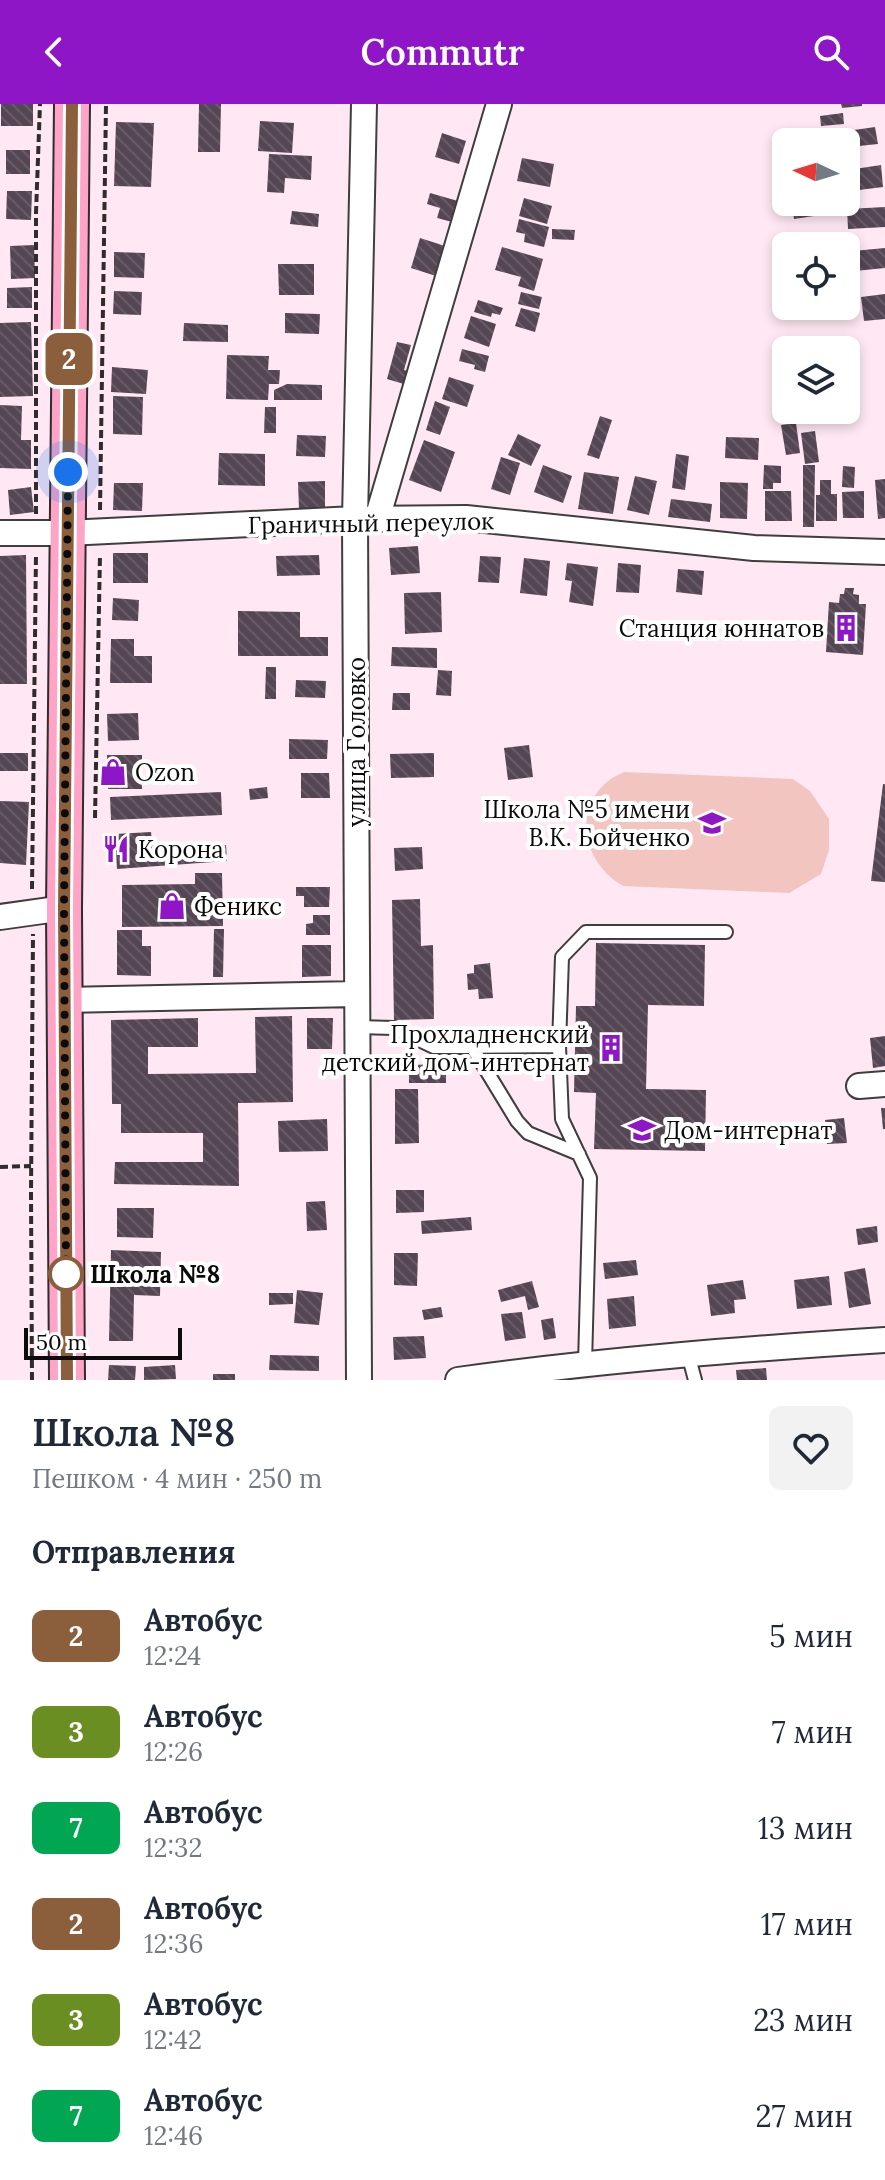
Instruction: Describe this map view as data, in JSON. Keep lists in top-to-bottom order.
{
  "streets": {
    "street": ["Граничный переулок", "улица Головко"]
  },
  "crossings": [
    ["Граничный переулок", "улица Головко"]
  ],
  "places": {
    "building": ["Станция юннатов", "Прохладненский детский дом-интернат"],
    "shop": ["Ozon", "Феникс"],
    "school or university": ["Школа №5 имени В.К. Бойченко", "Дом-интернат"],
    "restaurant": ["Корона"],
    "other": ["Школа №8"]
  },
  "lines": ["bus line 2"],
  "scale_bar": "50 m",
  "north": "left",
  "page": {
    "header": "Commutr",
    "on_map": "2",
    "scale": "50 m",
    "heading": [
      ["Школа №8", "Пешком · 4 мин · 250 m"],
      "Отправления"
    ],
    "list": [
      {
        "mark": "2",
        "name": "Автобус",
        "note": "12:24",
        "value": "5 мин"
      },
      {
        "mark": "3",
        "name": "Автобус",
        "note": "12:26",
        "value": "7 мин"
      },
      {
        "mark": "7",
        "name": "Автобус",
        "note": "12:32",
        "value": "13 мин"
      },
      {
        "mark": "2",
        "name": "Автобус",
        "note": "12:36",
        "value": "17 мин"
      },
      {
        "mark": "3",
        "name": "Автобус",
        "note": "12:42",
        "value": "23 мин"
      },
      {
        "mark": "7",
        "name": "Автобус",
        "note": "12:46",
        "value": "27 мин"
      }
    ]
  }
}
